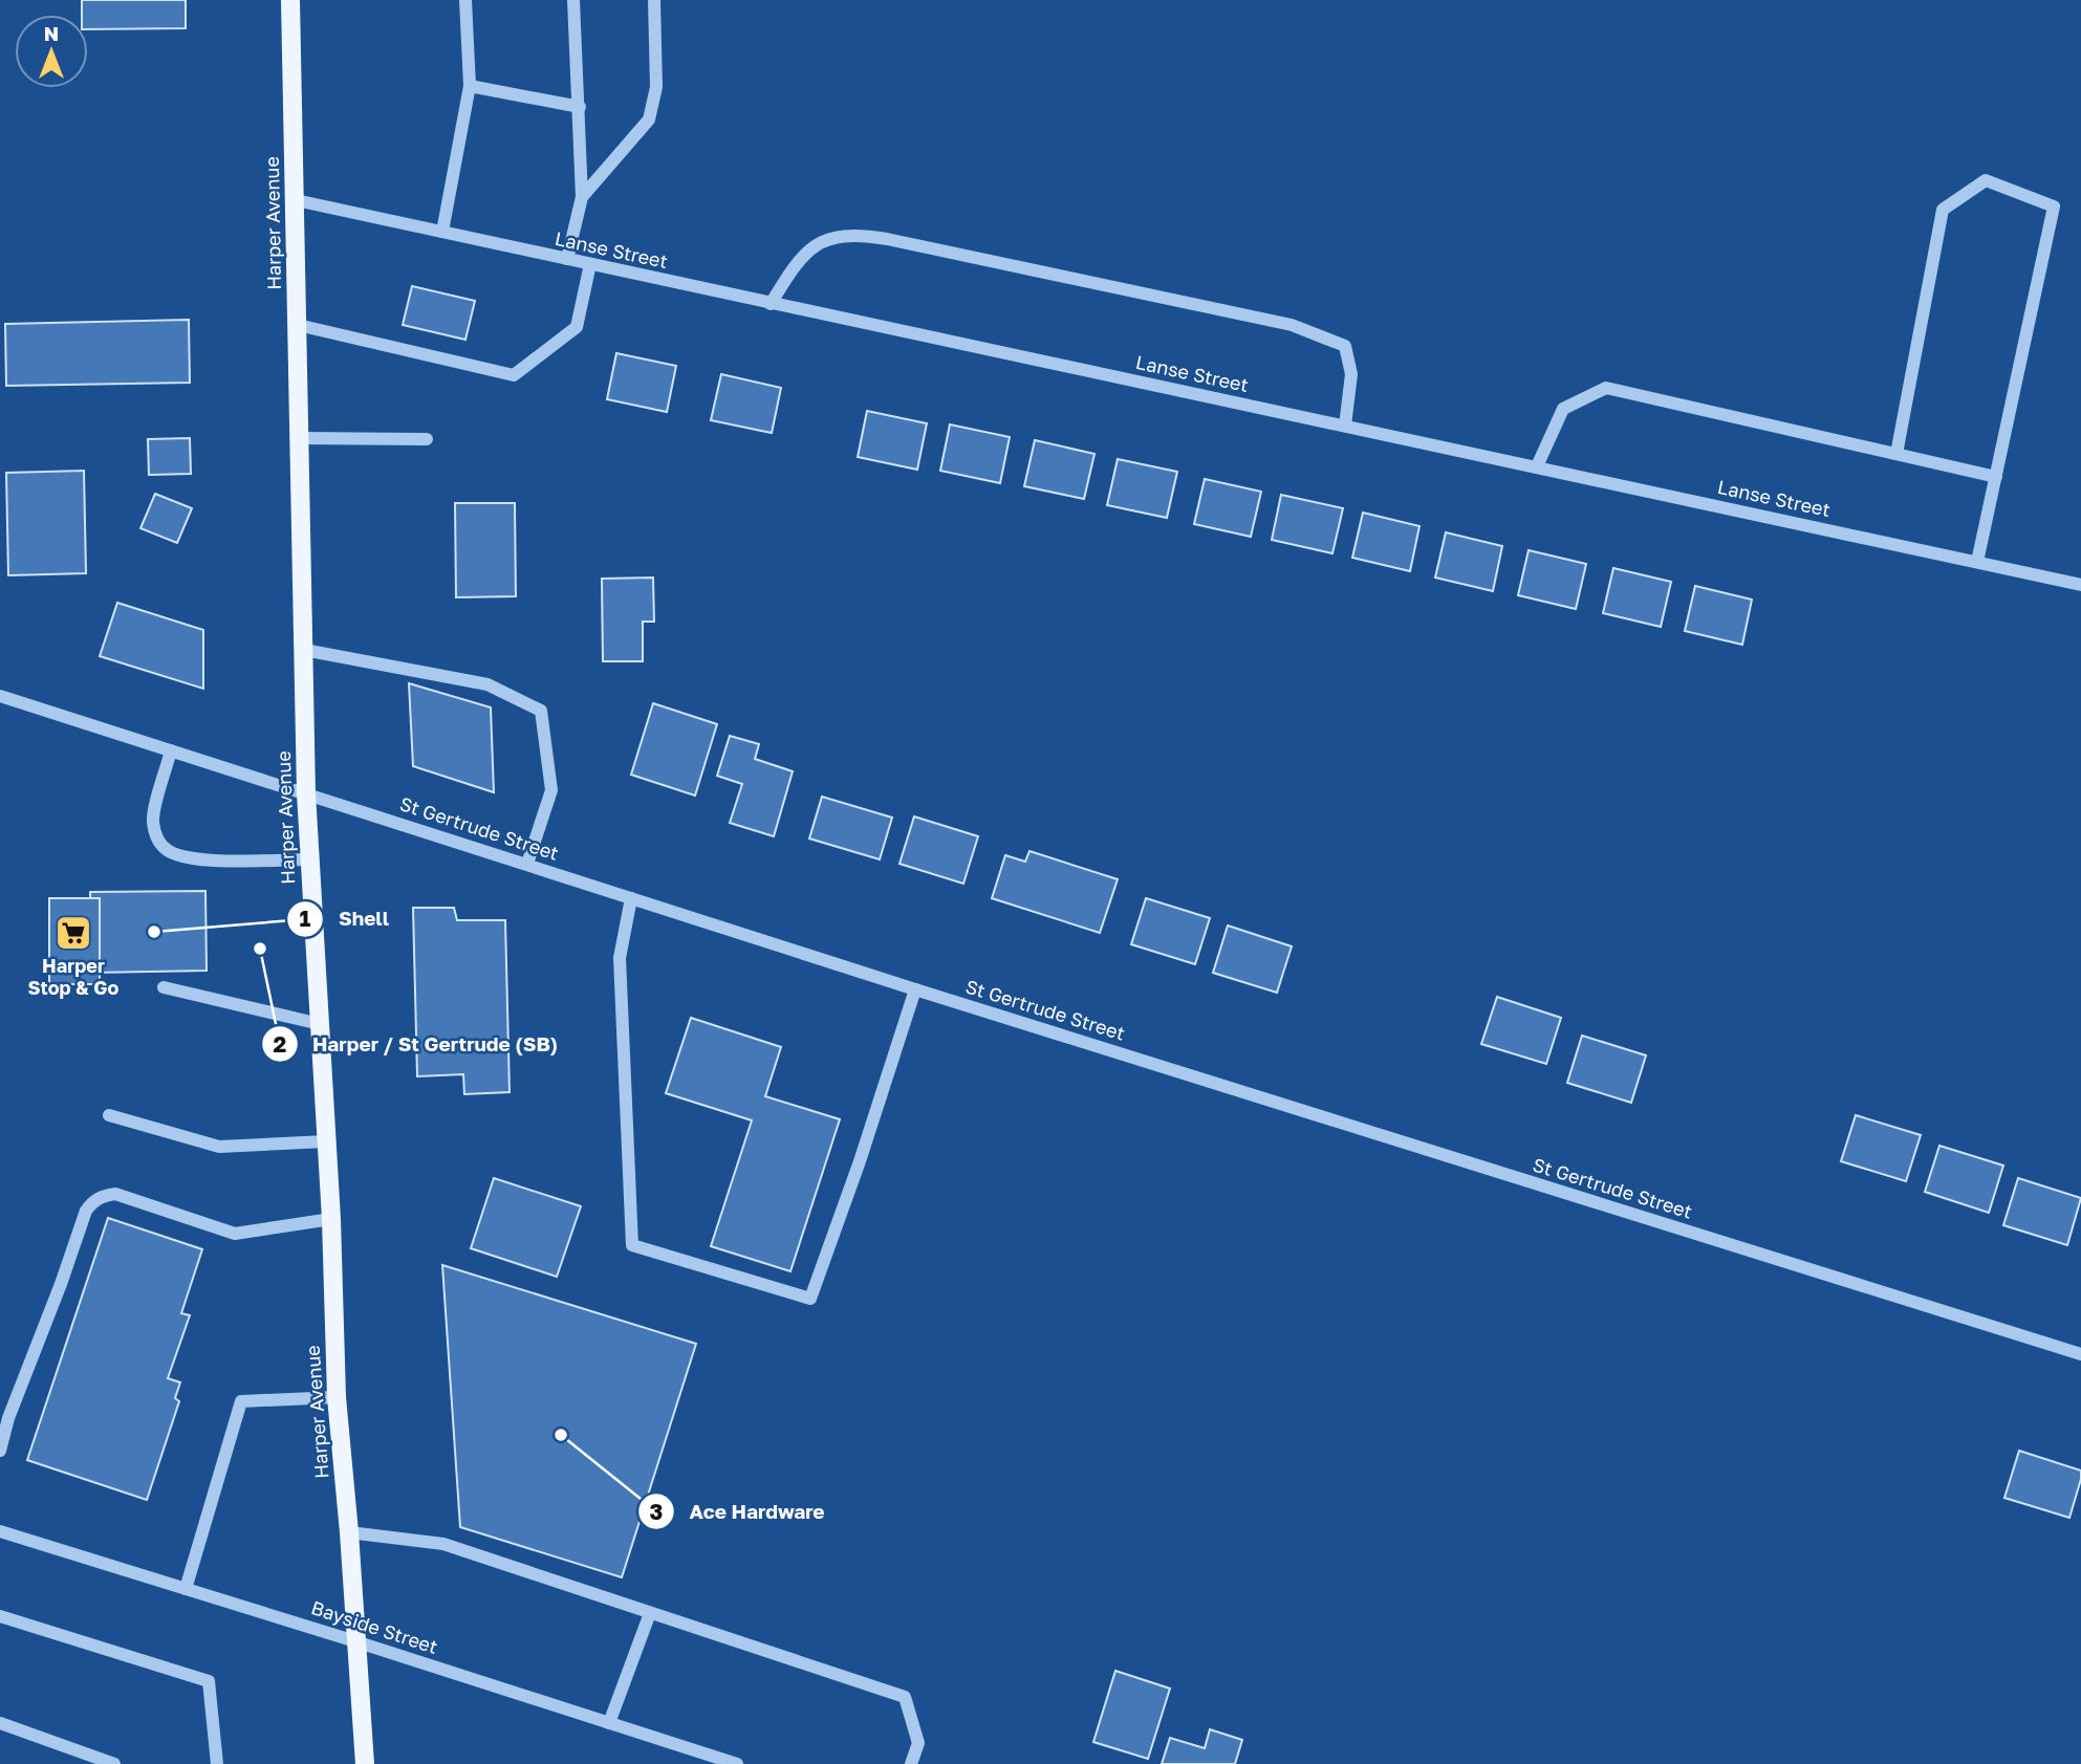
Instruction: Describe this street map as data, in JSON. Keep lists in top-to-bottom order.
{
  "streets": {
    "main road": ["Harper Avenue"],
    "street": ["Lanse Street", "St Gertrude Street", "Bayside Street"]
  },
  "crossings": [
    ["Harper Avenue", "Lanse Street"],
    ["Harper Avenue", "St Gertrude Street"],
    ["Harper Avenue", "Bayside Street"]
  ],
  "places": {
    "other": ["Shell", "Harper / St Gertrude (SB)", "Ace Hardware"],
    "supermarket": ["Harper Stop & Go"]
  },
  "north": "top"
}
